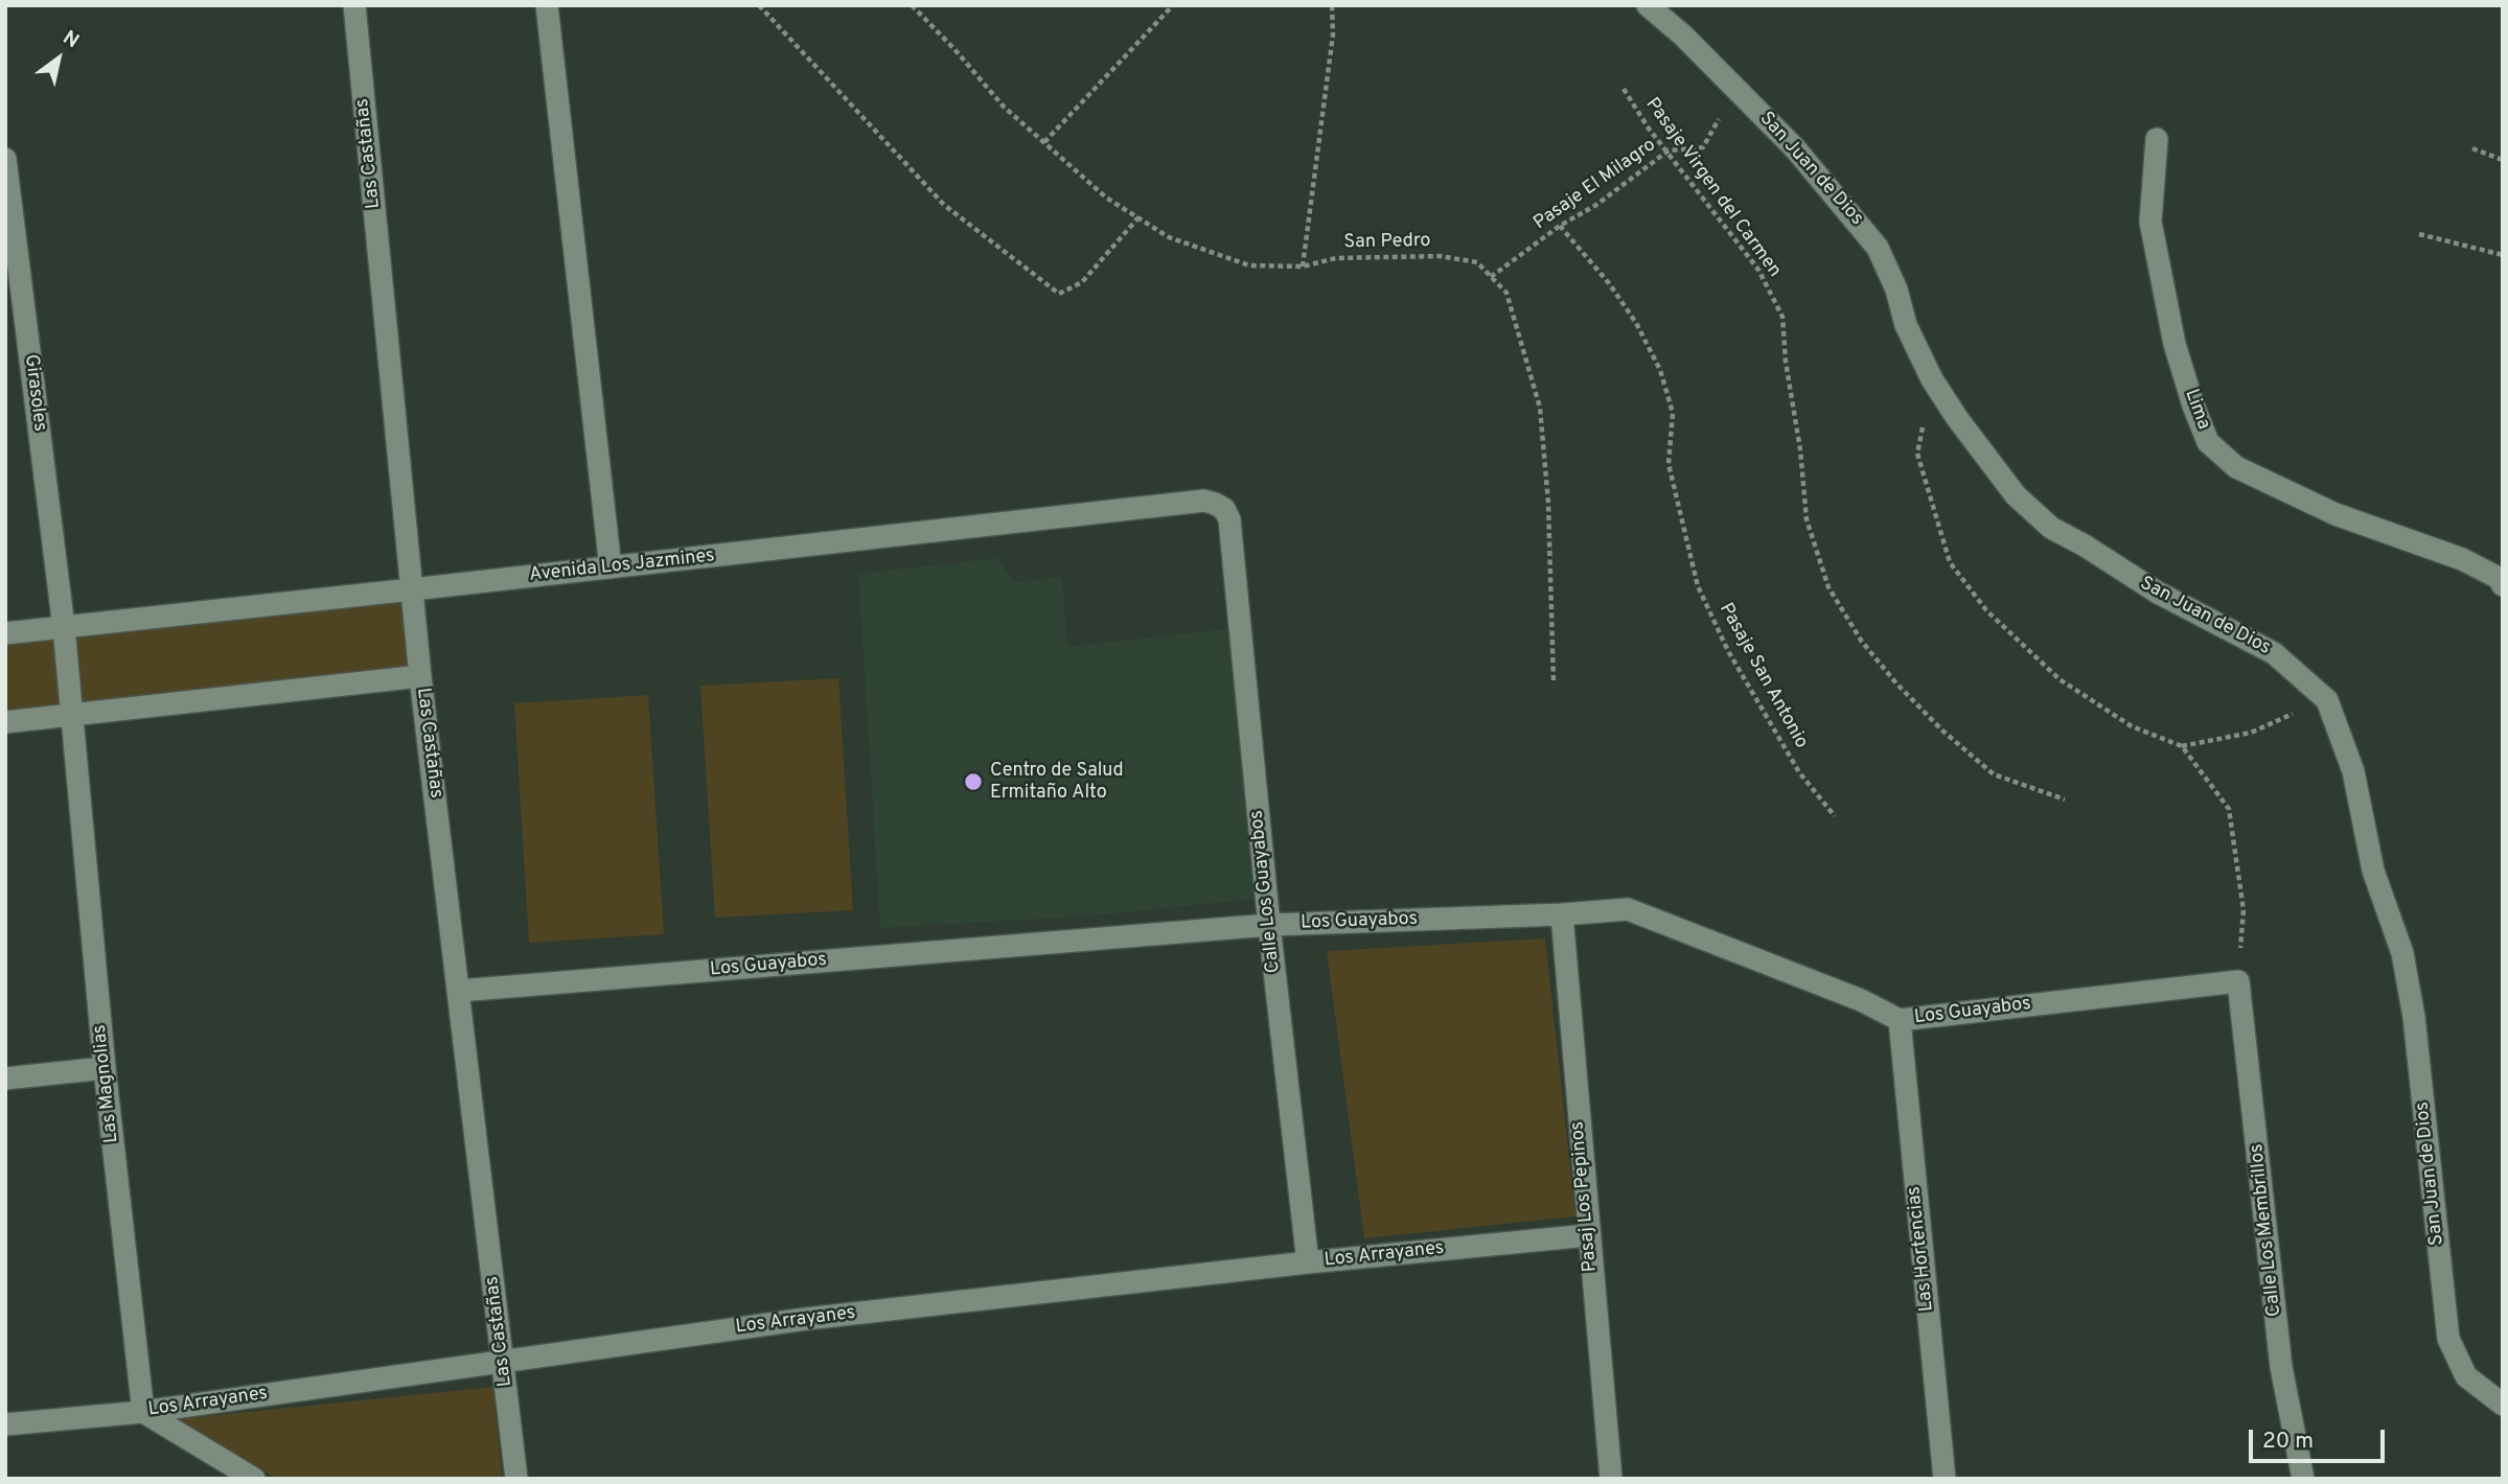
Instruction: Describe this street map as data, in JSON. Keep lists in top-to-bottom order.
{
  "streets": {
    "street": [
      "Las Castañas",
      "San Juan de Dios",
      "Girasoles",
      "Lima",
      "Avenida Los Jazmines",
      "Calle Los Guayabos",
      "Los Guayabos",
      "Las Magnolias",
      "Pasaj Los Pepinos",
      "Calle Los Membrillos",
      "Las Hortencias",
      "Los Arrayanes"
    ],
    "path": [
      "Pasaje El Milagro",
      "Pasaje Virgen del Carmen",
      "San Pedro",
      "Pasaje San Antonio"
    ]
  },
  "crossings": [
    ["Las Castañas", "Avenida Los Jazmines"],
    ["Las Castañas", "Los Guayabos"],
    ["Las Castañas", "Los Arrayanes"],
    ["San Juan de Dios", "Pasaje El Milagro"],
    ["Pasaje El Milagro", "Pasaje Virgen del Carmen"],
    ["Pasaje El Milagro", "San Pedro"],
    ["Pasaje El Milagro", "Pasaje San Antonio"],
    ["Girasoles", "Avenida Los Jazmines"],
    ["Girasoles", "Las Magnolias"],
    ["Avenida Los Jazmines", "Calle Los Guayabos"],
    ["Avenida Los Jazmines", "Las Magnolias"],
    ["Calle Los Guayabos", "Los Guayabos"],
    ["Calle Los Guayabos", "Los Arrayanes"],
    ["Los Guayabos", "Pasaj Los Pepinos"],
    ["Los Guayabos", "Calle Los Membrillos"],
    ["Los Guayabos", "Las Hortencias"],
    ["Las Magnolias", "Los Arrayanes"],
    ["Pasaj Los Pepinos", "Los Arrayanes"]
  ],
  "places": ["Centro de Salud Ermitaño Alto"],
  "scale_bar": "20 m",
  "north": "top right"
}
